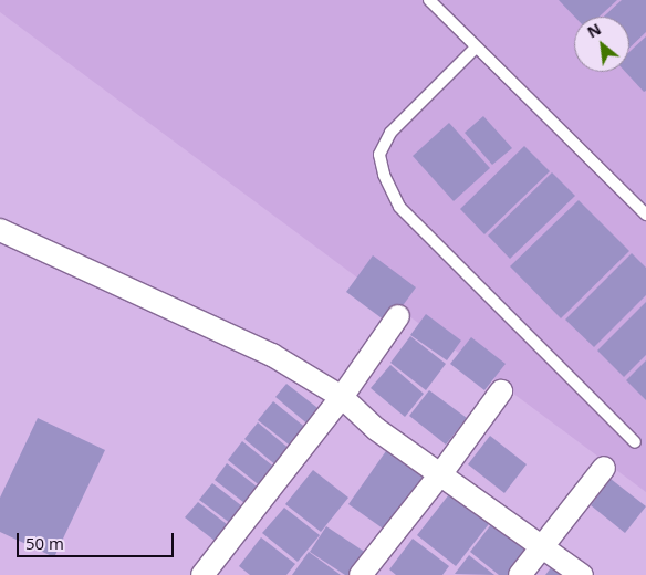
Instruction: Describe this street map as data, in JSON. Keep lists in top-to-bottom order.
{
  "scale_bar": "50 m",
  "north": "top left"
}
